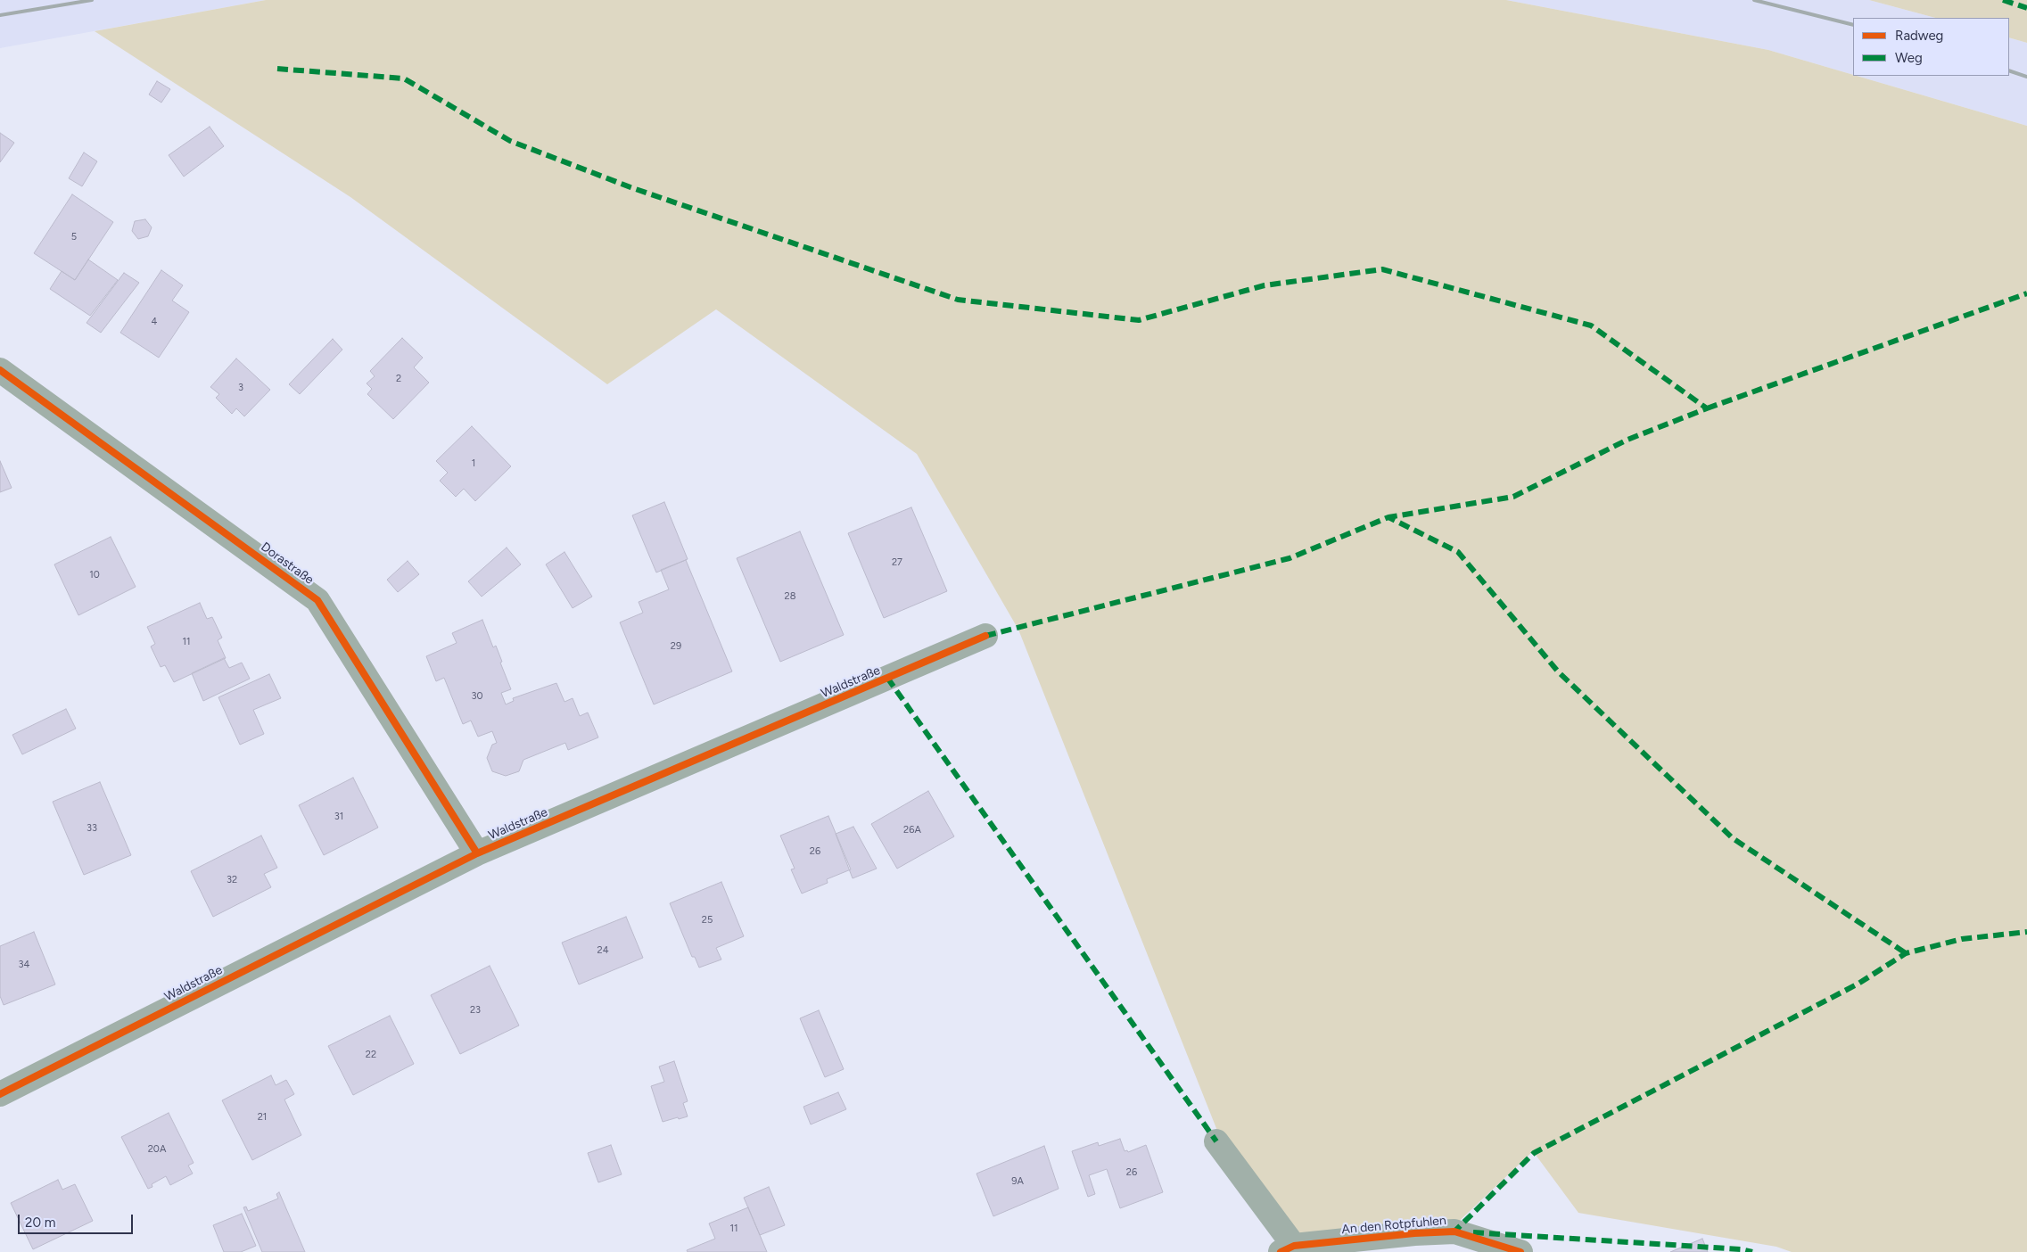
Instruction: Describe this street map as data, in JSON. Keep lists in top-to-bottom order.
{
  "streets": {
    "street": ["Dorastraße", "Waldstraße", "An den Rotpfuhlen"]
  },
  "crossings": [
    ["Dorastraße", "Waldstraße"]
  ],
  "house_numbers": [
    "5",
    "4",
    "2",
    "3",
    "1",
    "27",
    "10",
    "28",
    "11",
    "29",
    "30",
    "31",
    "33",
    "26A",
    "26",
    "32",
    "25",
    "24",
    "34",
    "23",
    "22",
    "21",
    "20A",
    "26",
    "9A",
    "11"
  ],
  "legend": ["Radweg", "Weg"],
  "scale_bar": "20 m"
}
